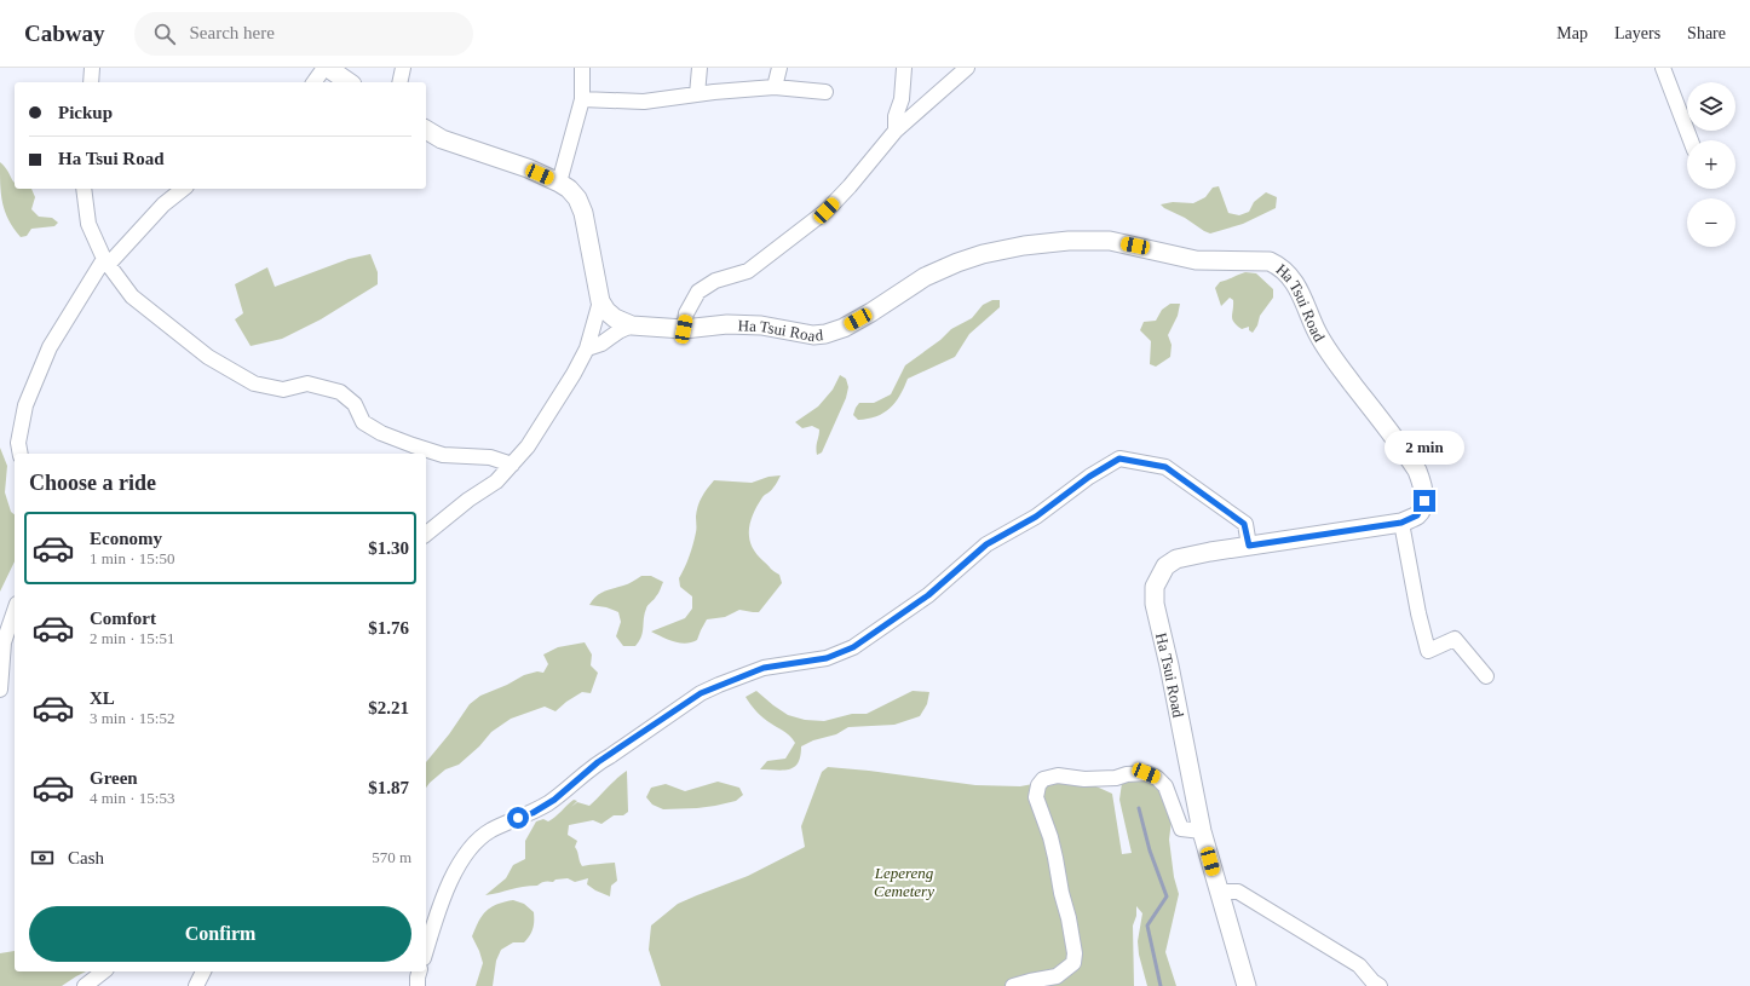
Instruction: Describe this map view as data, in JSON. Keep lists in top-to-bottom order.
{
  "streets": {
    "street": ["Ha Tsui Road"]
  },
  "parks": ["Lepereng Cemetery"],
  "page": {
    "header": "Cabway",
    "search": "Search here",
    "nav": ["Map", "Layers", "Share"],
    "map_buttons": ["+", "−"],
    "banner": ["Pickup", "Ha Tsui Road"],
    "bubble": "2 min",
    "heading": "Choose a ride",
    "list": [
      {
        "name": "Economy",
        "note": "1 min · 15:50",
        "value": "$1.30"
      },
      {
        "name": "Comfort",
        "note": "2 min · 15:51",
        "value": "$1.76"
      },
      {
        "name": "XL",
        "note": "3 min · 15:52",
        "value": "$2.21"
      },
      {
        "name": "Green",
        "note": "4 min · 15:53",
        "value": "$1.87"
      }
    ],
    "pay": ["Cash", "570 m"],
    "buttons": "Confirm"
  }
}
